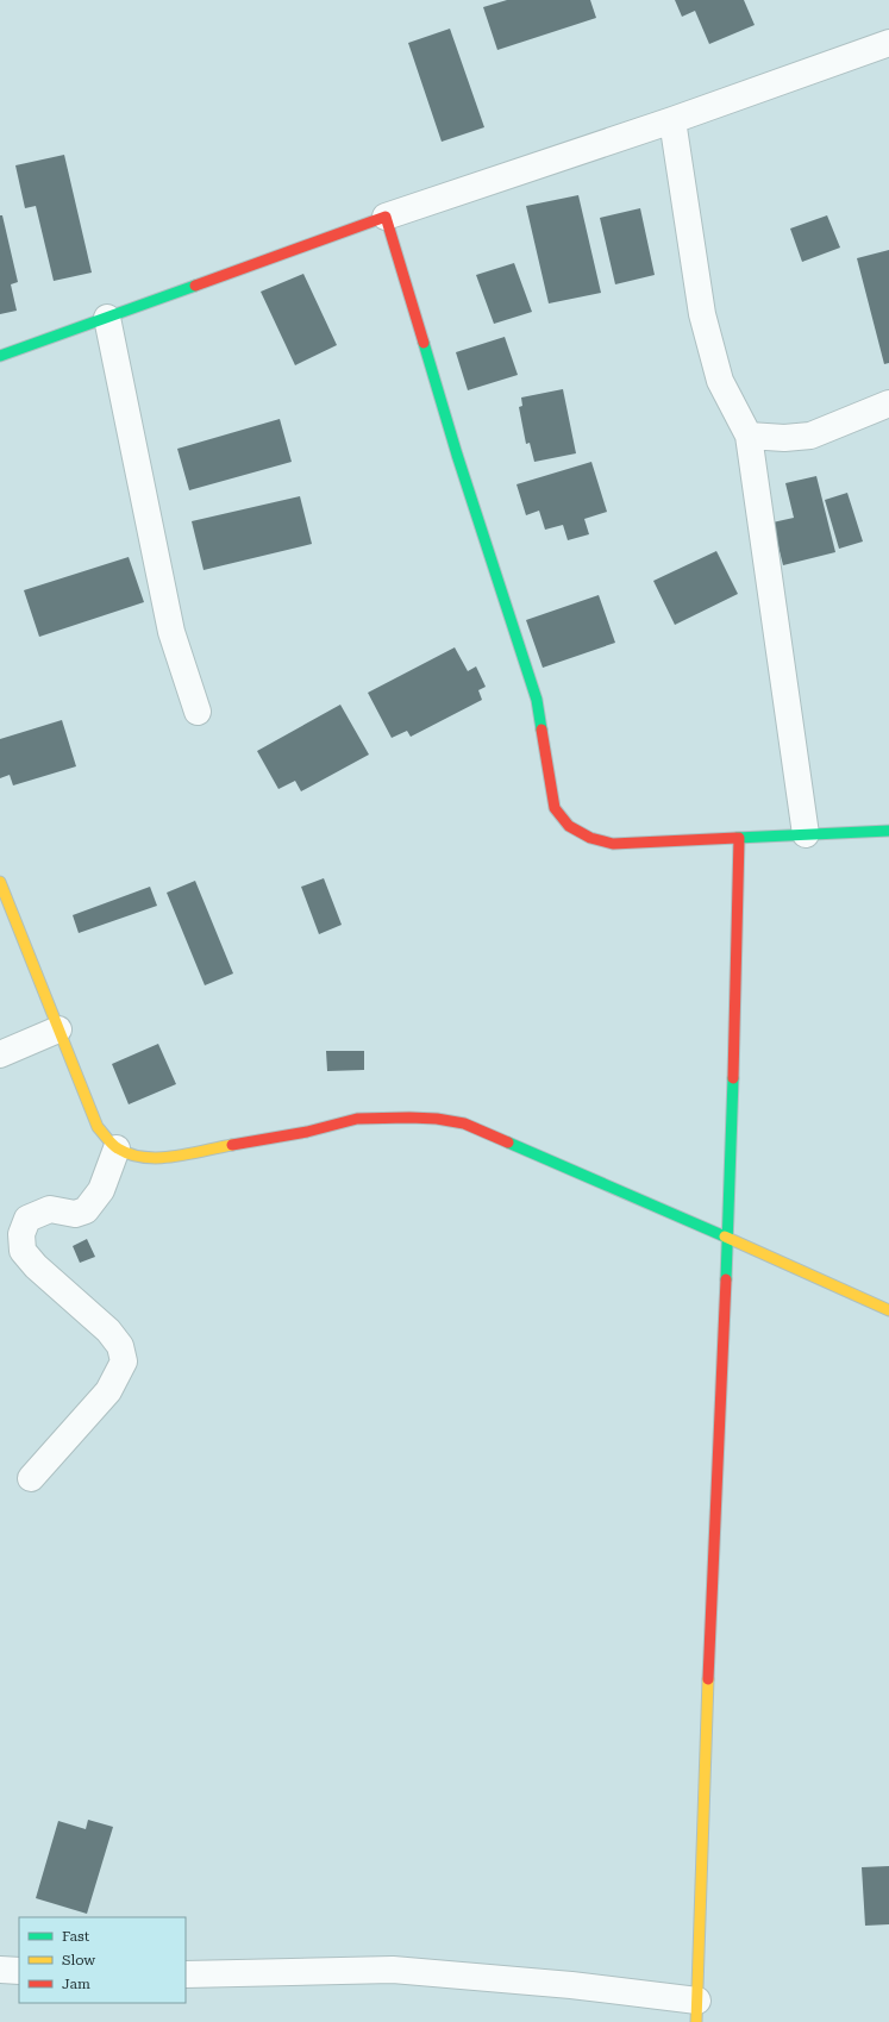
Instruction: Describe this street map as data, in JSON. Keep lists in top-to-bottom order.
{
  "legend": ["Fast", "Slow", "Jam"]
}
